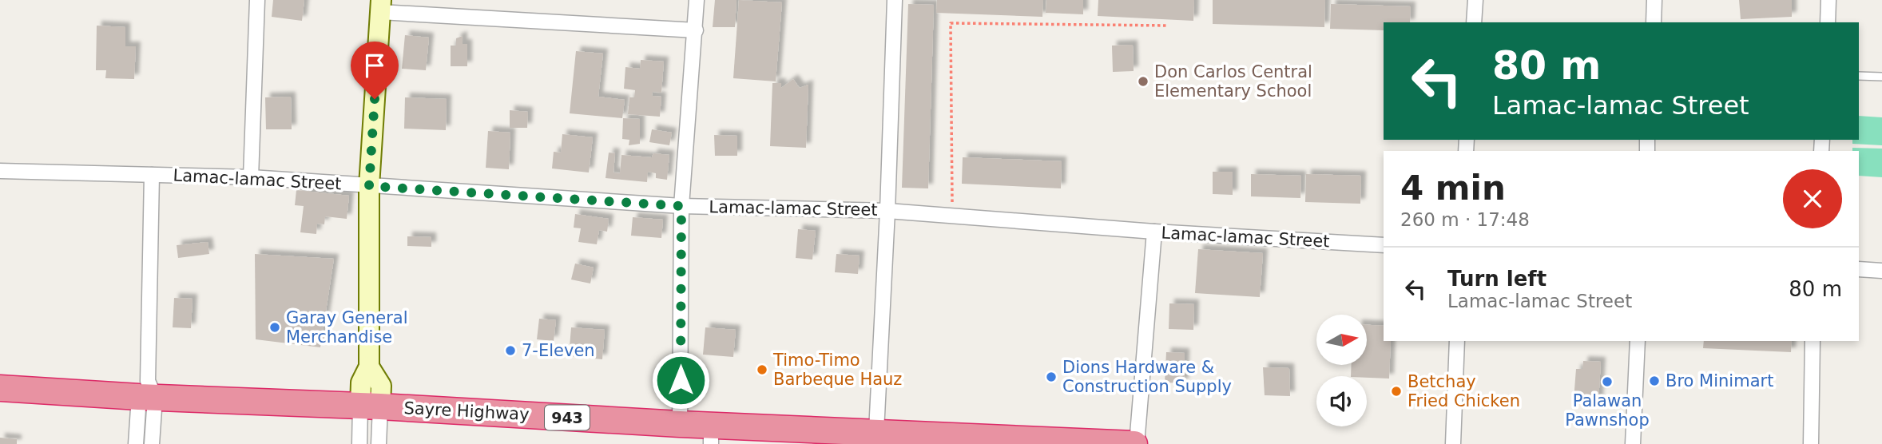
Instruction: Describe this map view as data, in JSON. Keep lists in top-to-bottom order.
{
  "streets": {
    "highway": ["Sayre Highway", "943"],
    "street": ["Lamac-lamac Street"]
  },
  "places": [
    "Don Carlos Central Elementary School",
    "Garay General Merchandise",
    "7-Eleven",
    "Timo-Timo Barbeque Hauz",
    "Dions Hardware & Construction Supply",
    "Bro Minimart",
    "Palawan Pawnshop",
    "Betchay Fried Chicken"
  ],
  "north": "right",
  "page": {
    "turn": ["80 m", "Lamac-lamac Street"],
    "heading": ["4 min", "260 m · 17:48"],
    "list": [
      {
        "name": "Turn left",
        "note": "Lamac-lamac Street",
        "value": "80 m"
      }
    ]
  }
}
